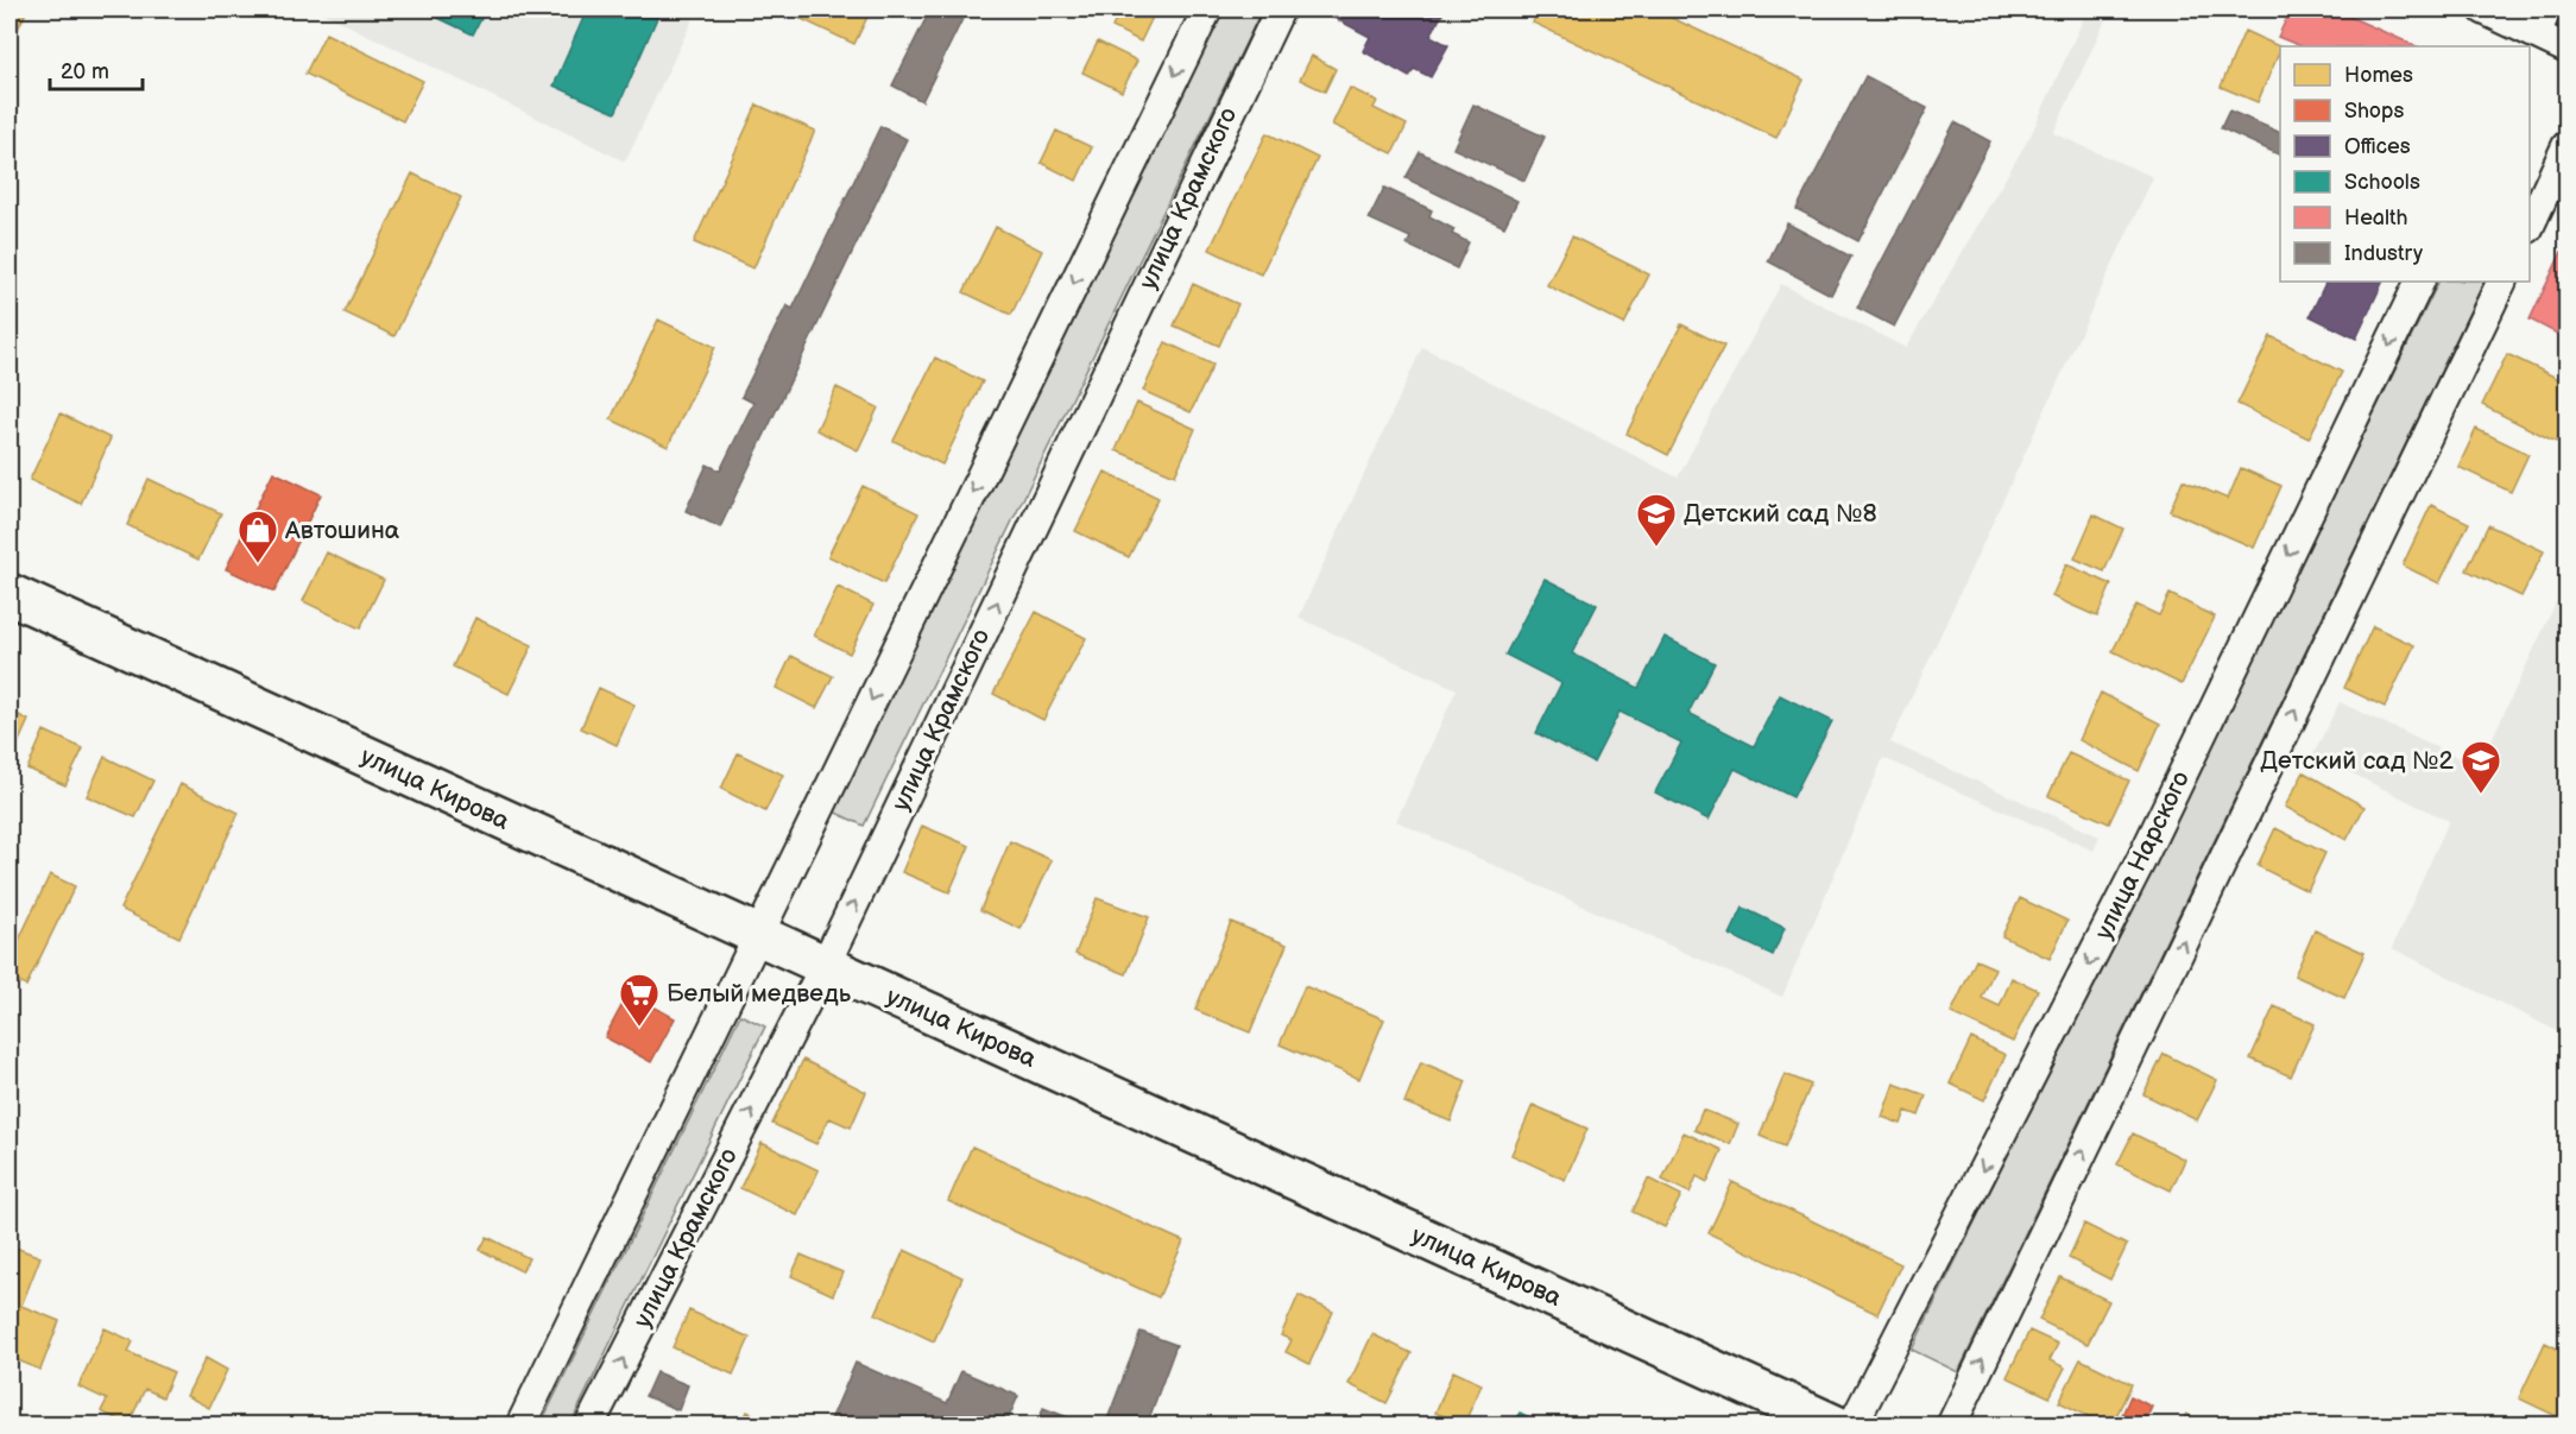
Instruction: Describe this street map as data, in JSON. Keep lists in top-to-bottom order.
{
  "streets": {
    "main road": ["улица Кирова"],
    "street": ["улица Крамского", "улица Нарского"]
  },
  "crossings": [
    ["улица Крамского", "улица Кирова"]
  ],
  "places": {
    "school or university": ["Детский сад №8", "Детский сад №2"],
    "shop": ["Автошина"],
    "supermarket": ["Белый медведь"]
  },
  "legend": [
    "Homes",
    "Shops",
    "Offices",
    "Schools",
    "Health",
    "Industry"
  ],
  "scale_bar": "20 m"
}
